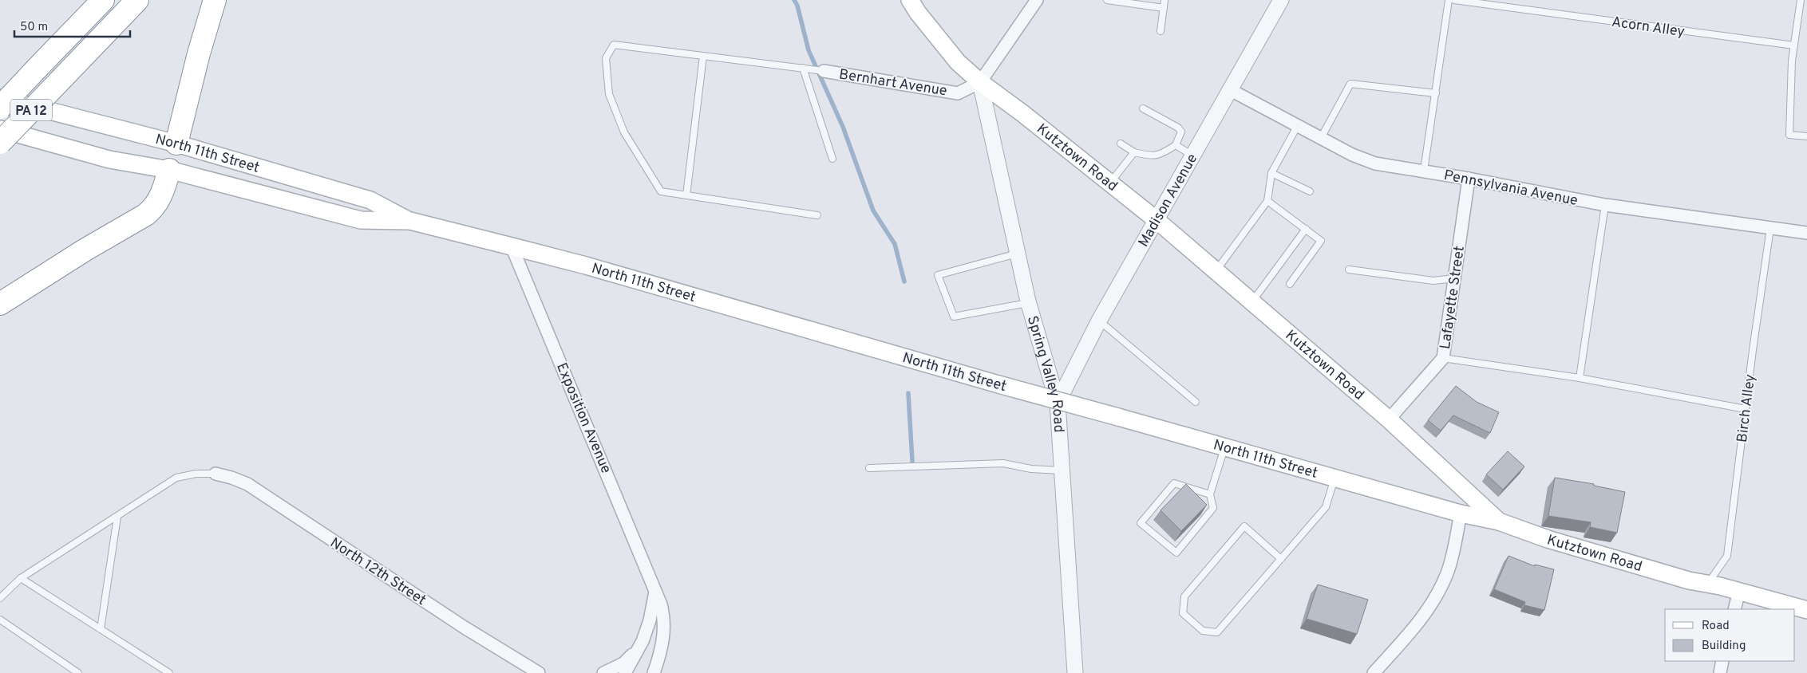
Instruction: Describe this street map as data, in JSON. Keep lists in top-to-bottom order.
{
  "streets": {
    "highway": ["PA 12"],
    "main road": ["North 11th Street", "Kutztown Road"],
    "street": [
      "Bernhart Avenue",
      "Pennsylvania Avenue",
      "Madison Avenue",
      "Lafayette Street",
      "Spring Valley Road",
      "Exposition Avenue",
      "North 12th Street"
    ],
    "lane": ["Acorn Alley", "Birch Alley"]
  },
  "crossings": [
    ["Bernhart Avenue", "Kutztown Road"],
    ["Bernhart Avenue", "Spring Valley Road"],
    ["North 11th Street", "Kutztown Road"],
    ["North 11th Street", "Exposition Avenue"],
    ["Kutztown Road", "Madison Avenue"],
    ["Kutztown Road", "Lafayette Street"],
    ["Kutztown Road", "Spring Valley Road"],
    ["Kutztown Road", "Birch Alley"],
    ["Pennsylvania Avenue", "Madison Avenue"],
    ["Pennsylvania Avenue", "Lafayette Street"],
    ["Pennsylvania Avenue", "Birch Alley"],
    ["Madison Avenue", "Spring Valley Road"]
  ],
  "legend": ["Road", "Building"],
  "scale_bar": "50 m"
}
